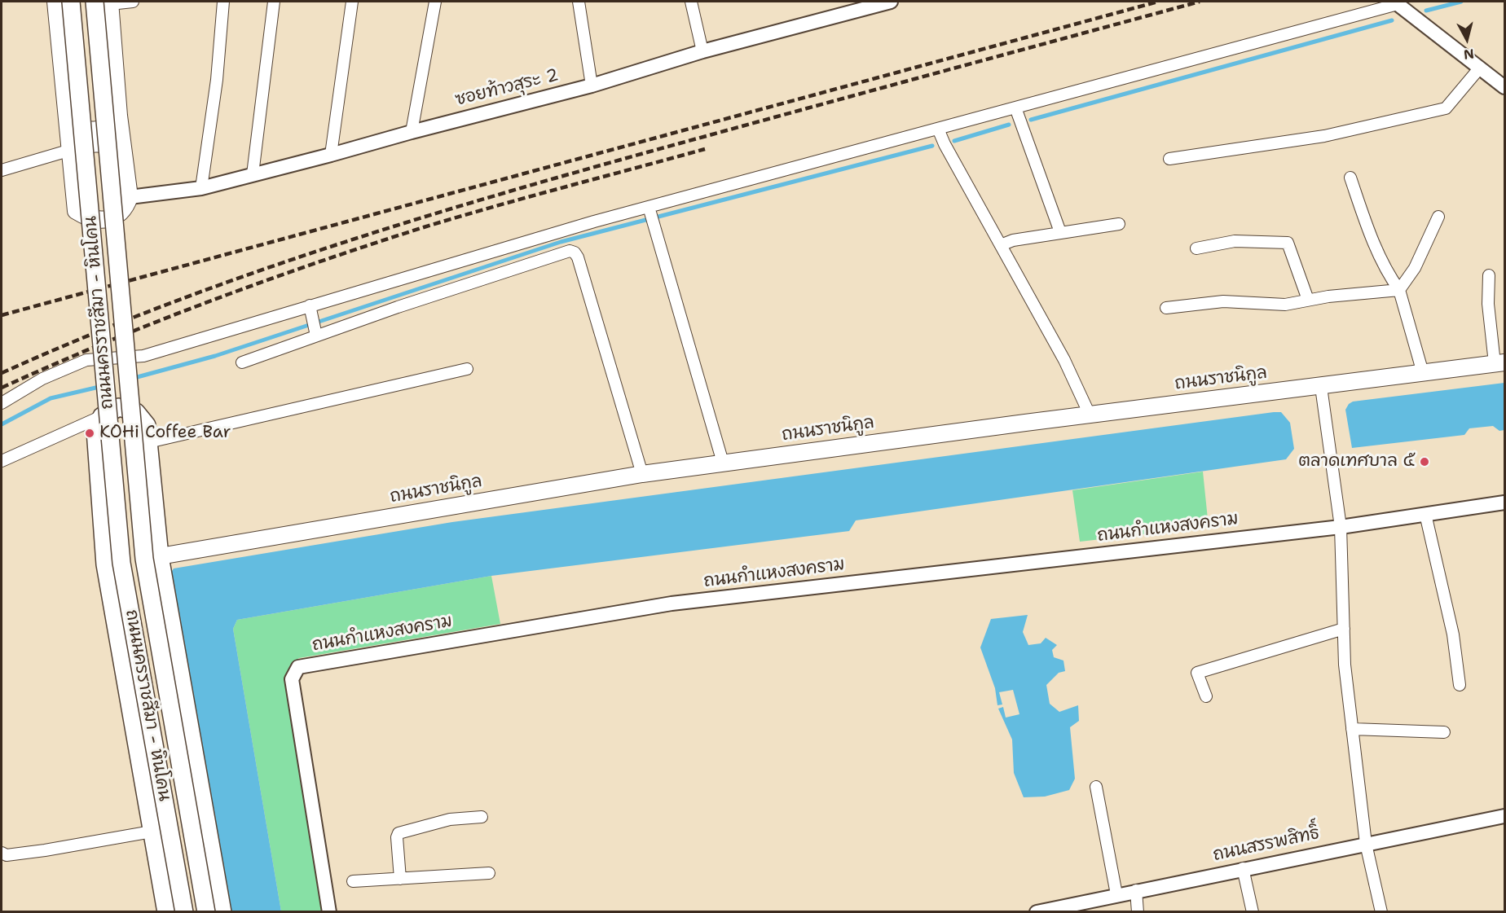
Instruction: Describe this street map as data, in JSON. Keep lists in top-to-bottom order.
{
  "streets": {
    "main road": ["ถนนนครราชสีมา - หินโคน", "ถนนราชนิกูล"],
    "street": ["ซอยท้าวสุระ 2", "ถนนกำแหงสงคราม", "ถนนสรรพสิทธิ์"]
  },
  "places": ["KOHi Coffee Bar", "ตลาดเทศบาล ๕"],
  "north": "bottom"
}
